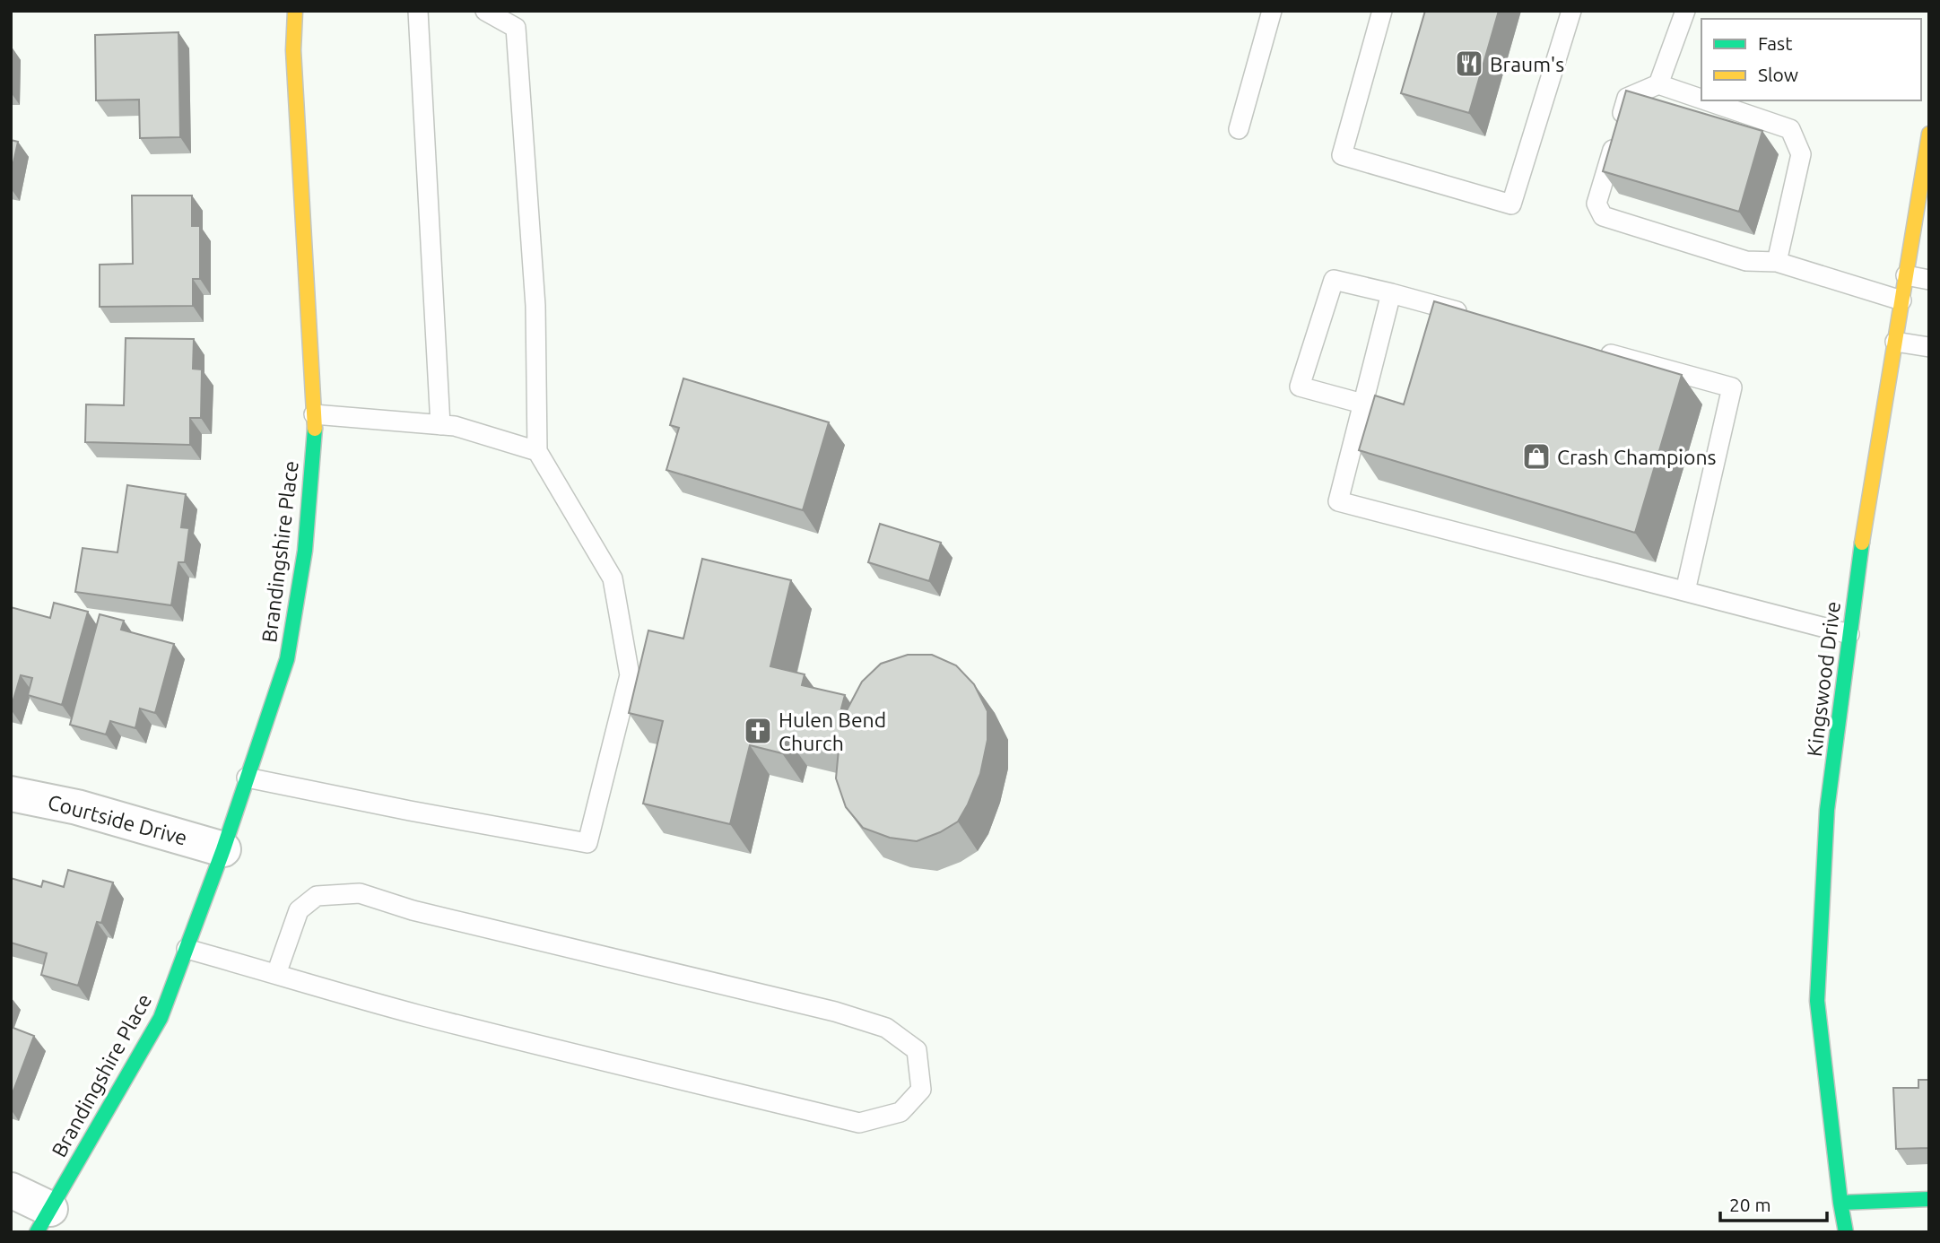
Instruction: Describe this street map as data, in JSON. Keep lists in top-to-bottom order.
{
  "streets": {
    "street": ["Brandingshire Place", "Kingswood Drive", "Courtside Drive"]
  },
  "crossings": [
    ["Brandingshire Place", "Courtside Drive"]
  ],
  "places": {
    "restaurant": ["Braum's"],
    "shop": ["Crash Champions"],
    "church": ["Hulen Bend Church"]
  },
  "legend": ["Fast", "Slow"],
  "scale_bar": "20 m"
}
